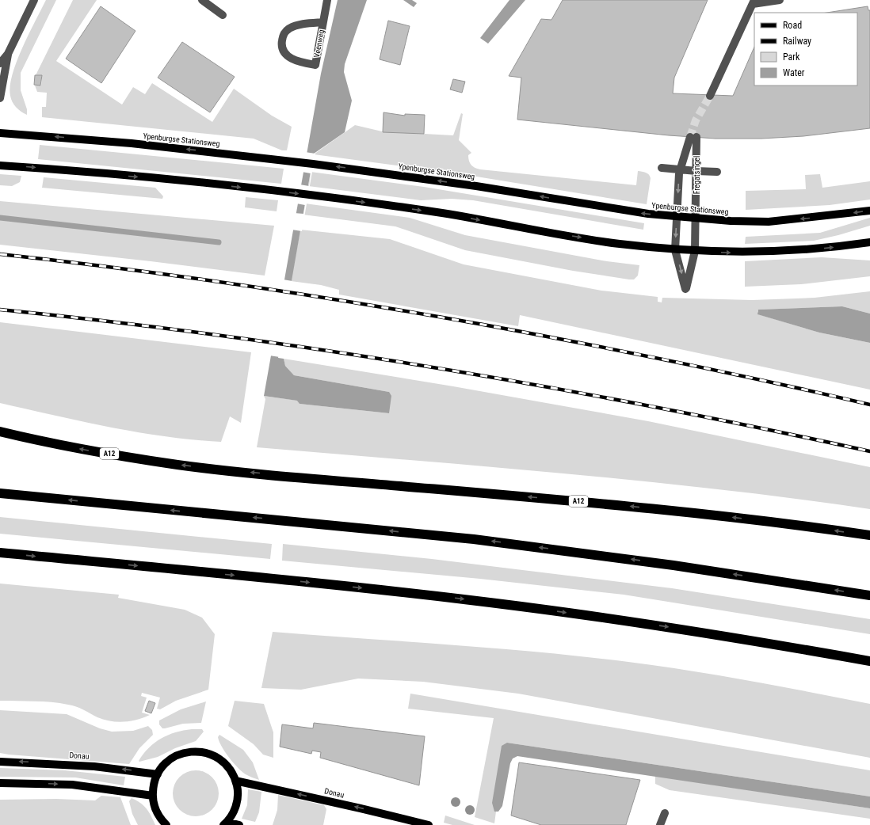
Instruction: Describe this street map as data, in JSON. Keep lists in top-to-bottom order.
{
  "streets": {
    "highway": ["A12"],
    "main road": ["Ypenburgse Stationsweg", "Donau"],
    "street": ["Veenweg", "Fregatsingel"]
  },
  "crossings": [
    ["Ypenburgse Stationsweg", "Fregatsingel"]
  ],
  "legend": [
    "Road",
    "Railway",
    "Park",
    "Water"
  ]
}
